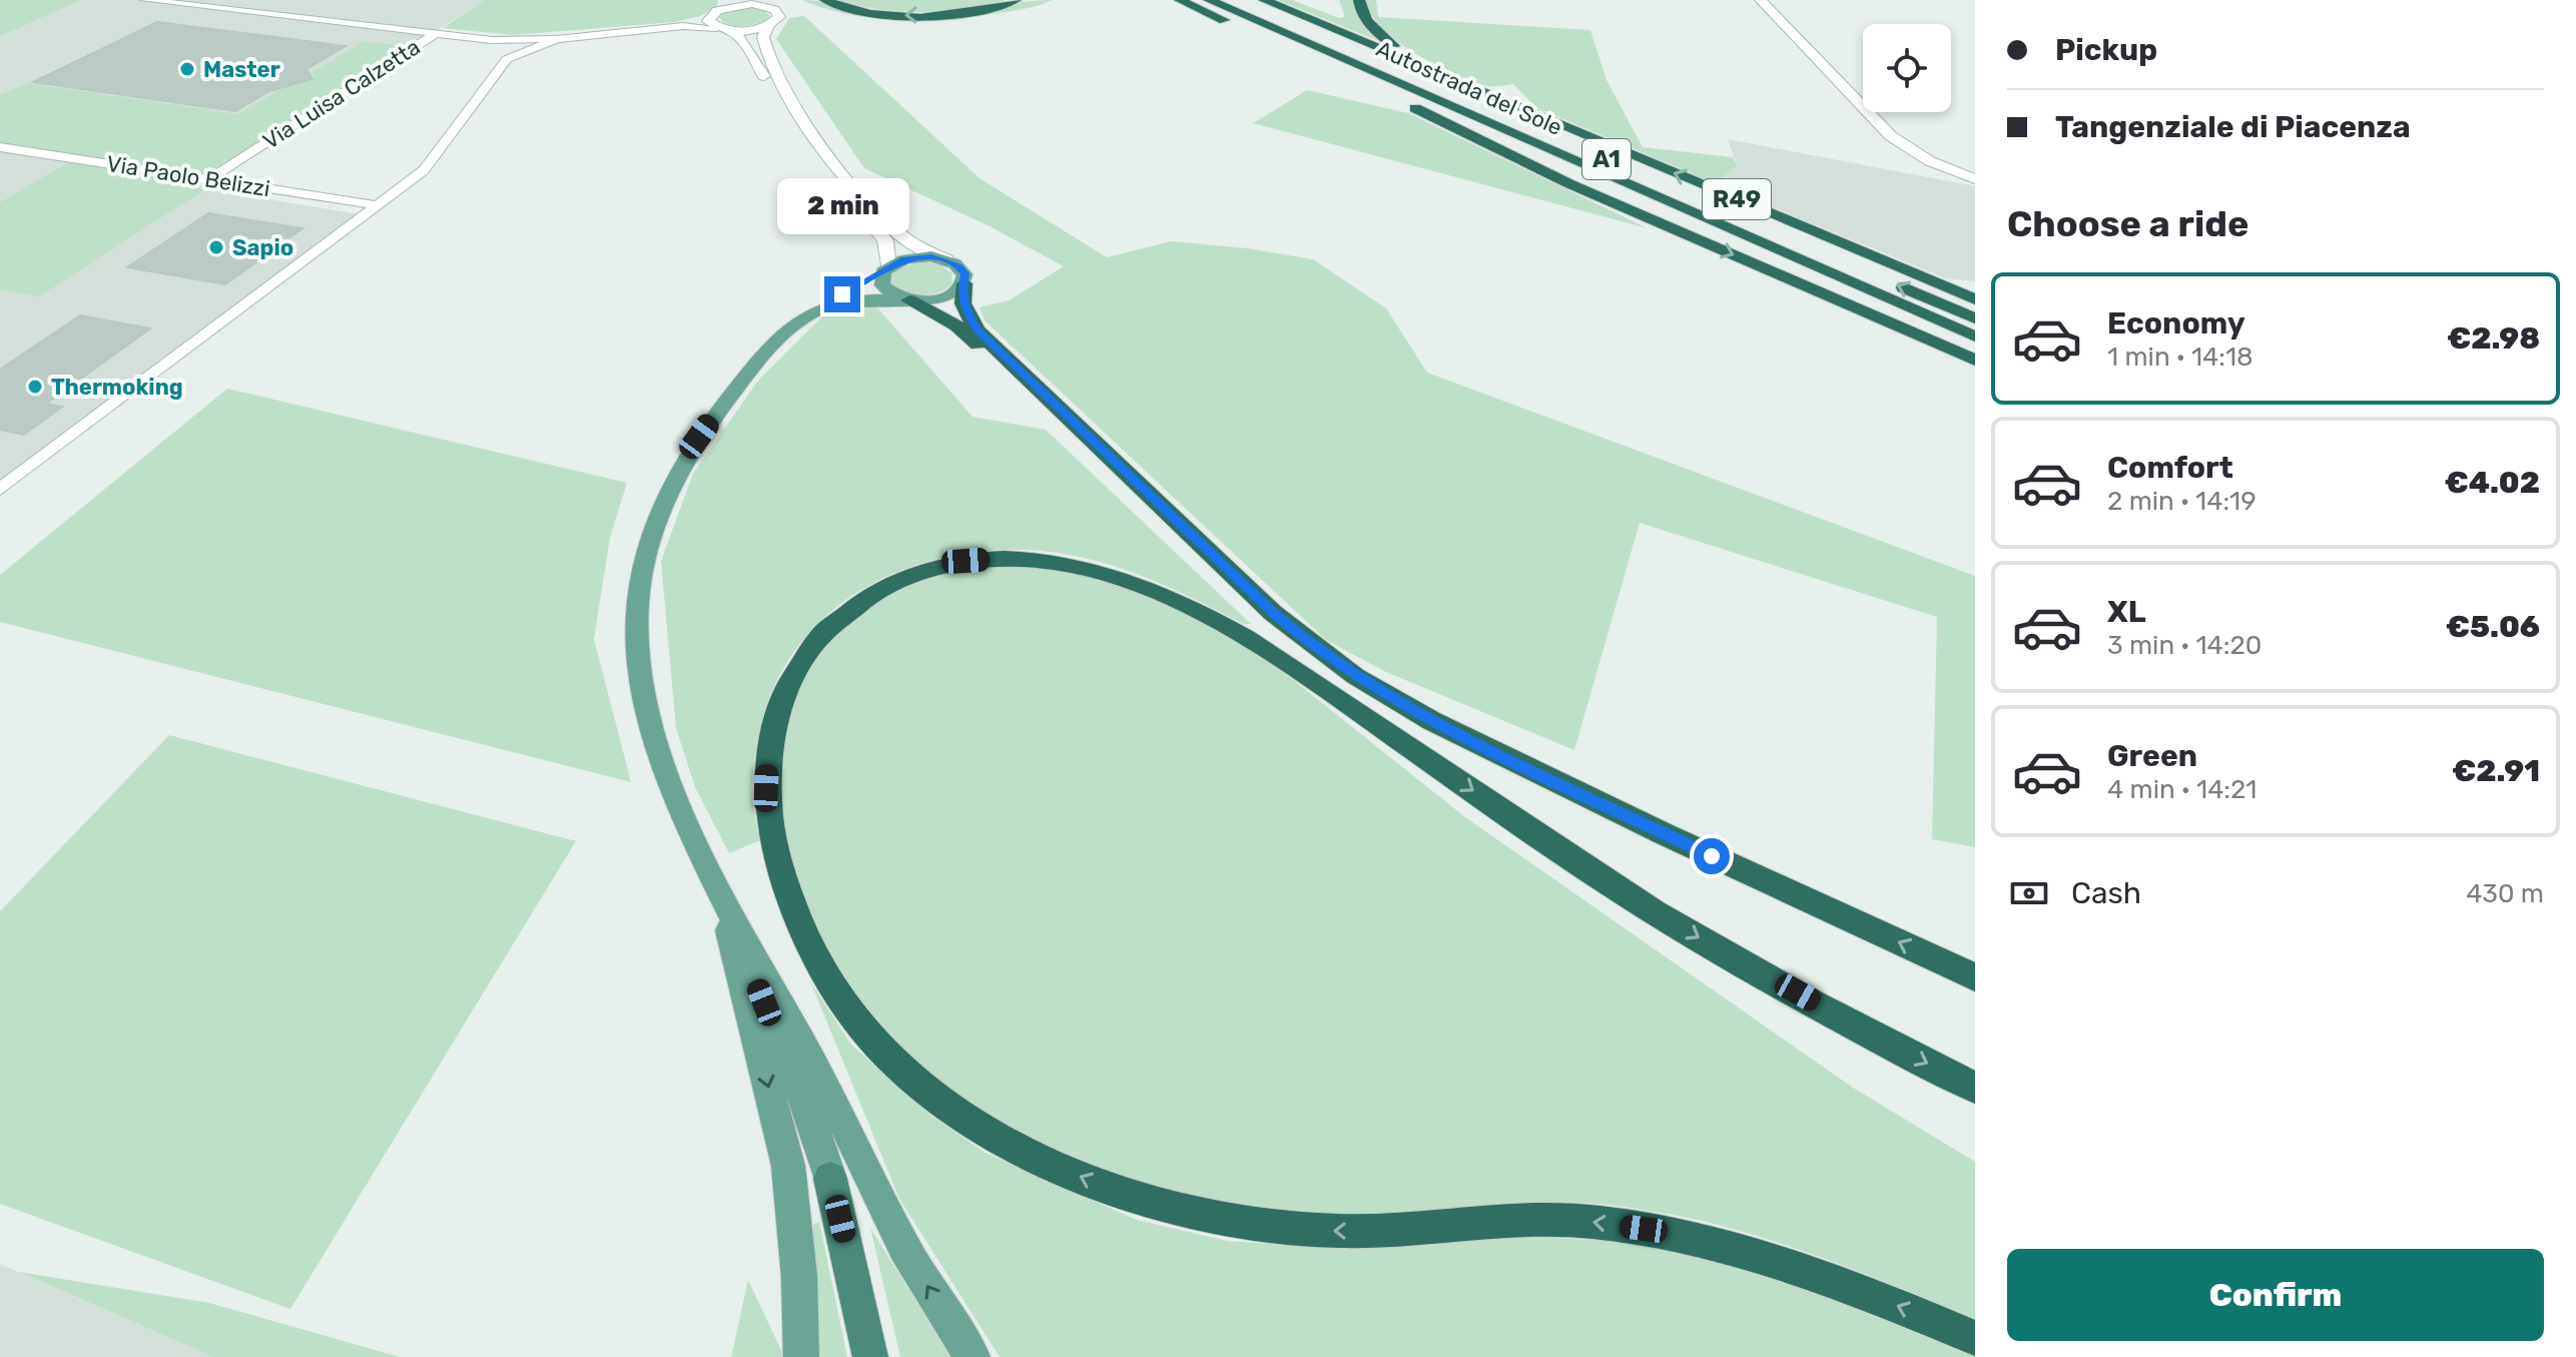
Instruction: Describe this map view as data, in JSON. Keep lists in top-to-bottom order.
{
  "streets": {
    "highway": ["Autostrada del Sole", "A1", "R49"],
    "street": ["Via Luisa Calzetta", "Via Paolo Belizzi"]
  },
  "crossings": [
    ["Autostrada del Sole", "R49"],
    ["Via Luisa Calzetta", "Via Paolo Belizzi"]
  ],
  "places": ["Master", "Sapio", "Thermoking"],
  "page": {
    "banner": ["Pickup", "Tangenziale di Piacenza"],
    "heading": "Choose a ride",
    "bubble": "2 min",
    "list": [
      {
        "name": "Economy",
        "note": "1 min · 14:18",
        "value": "€2.98"
      },
      {
        "name": "Comfort",
        "note": "2 min · 14:19",
        "value": "€4.02"
      },
      {
        "name": "XL",
        "note": "3 min · 14:20",
        "value": "€5.06"
      },
      {
        "name": "Green",
        "note": "4 min · 14:21",
        "value": "€2.91"
      }
    ],
    "pay": ["Cash", "430 m"],
    "buttons": "Confirm"
  }
}
